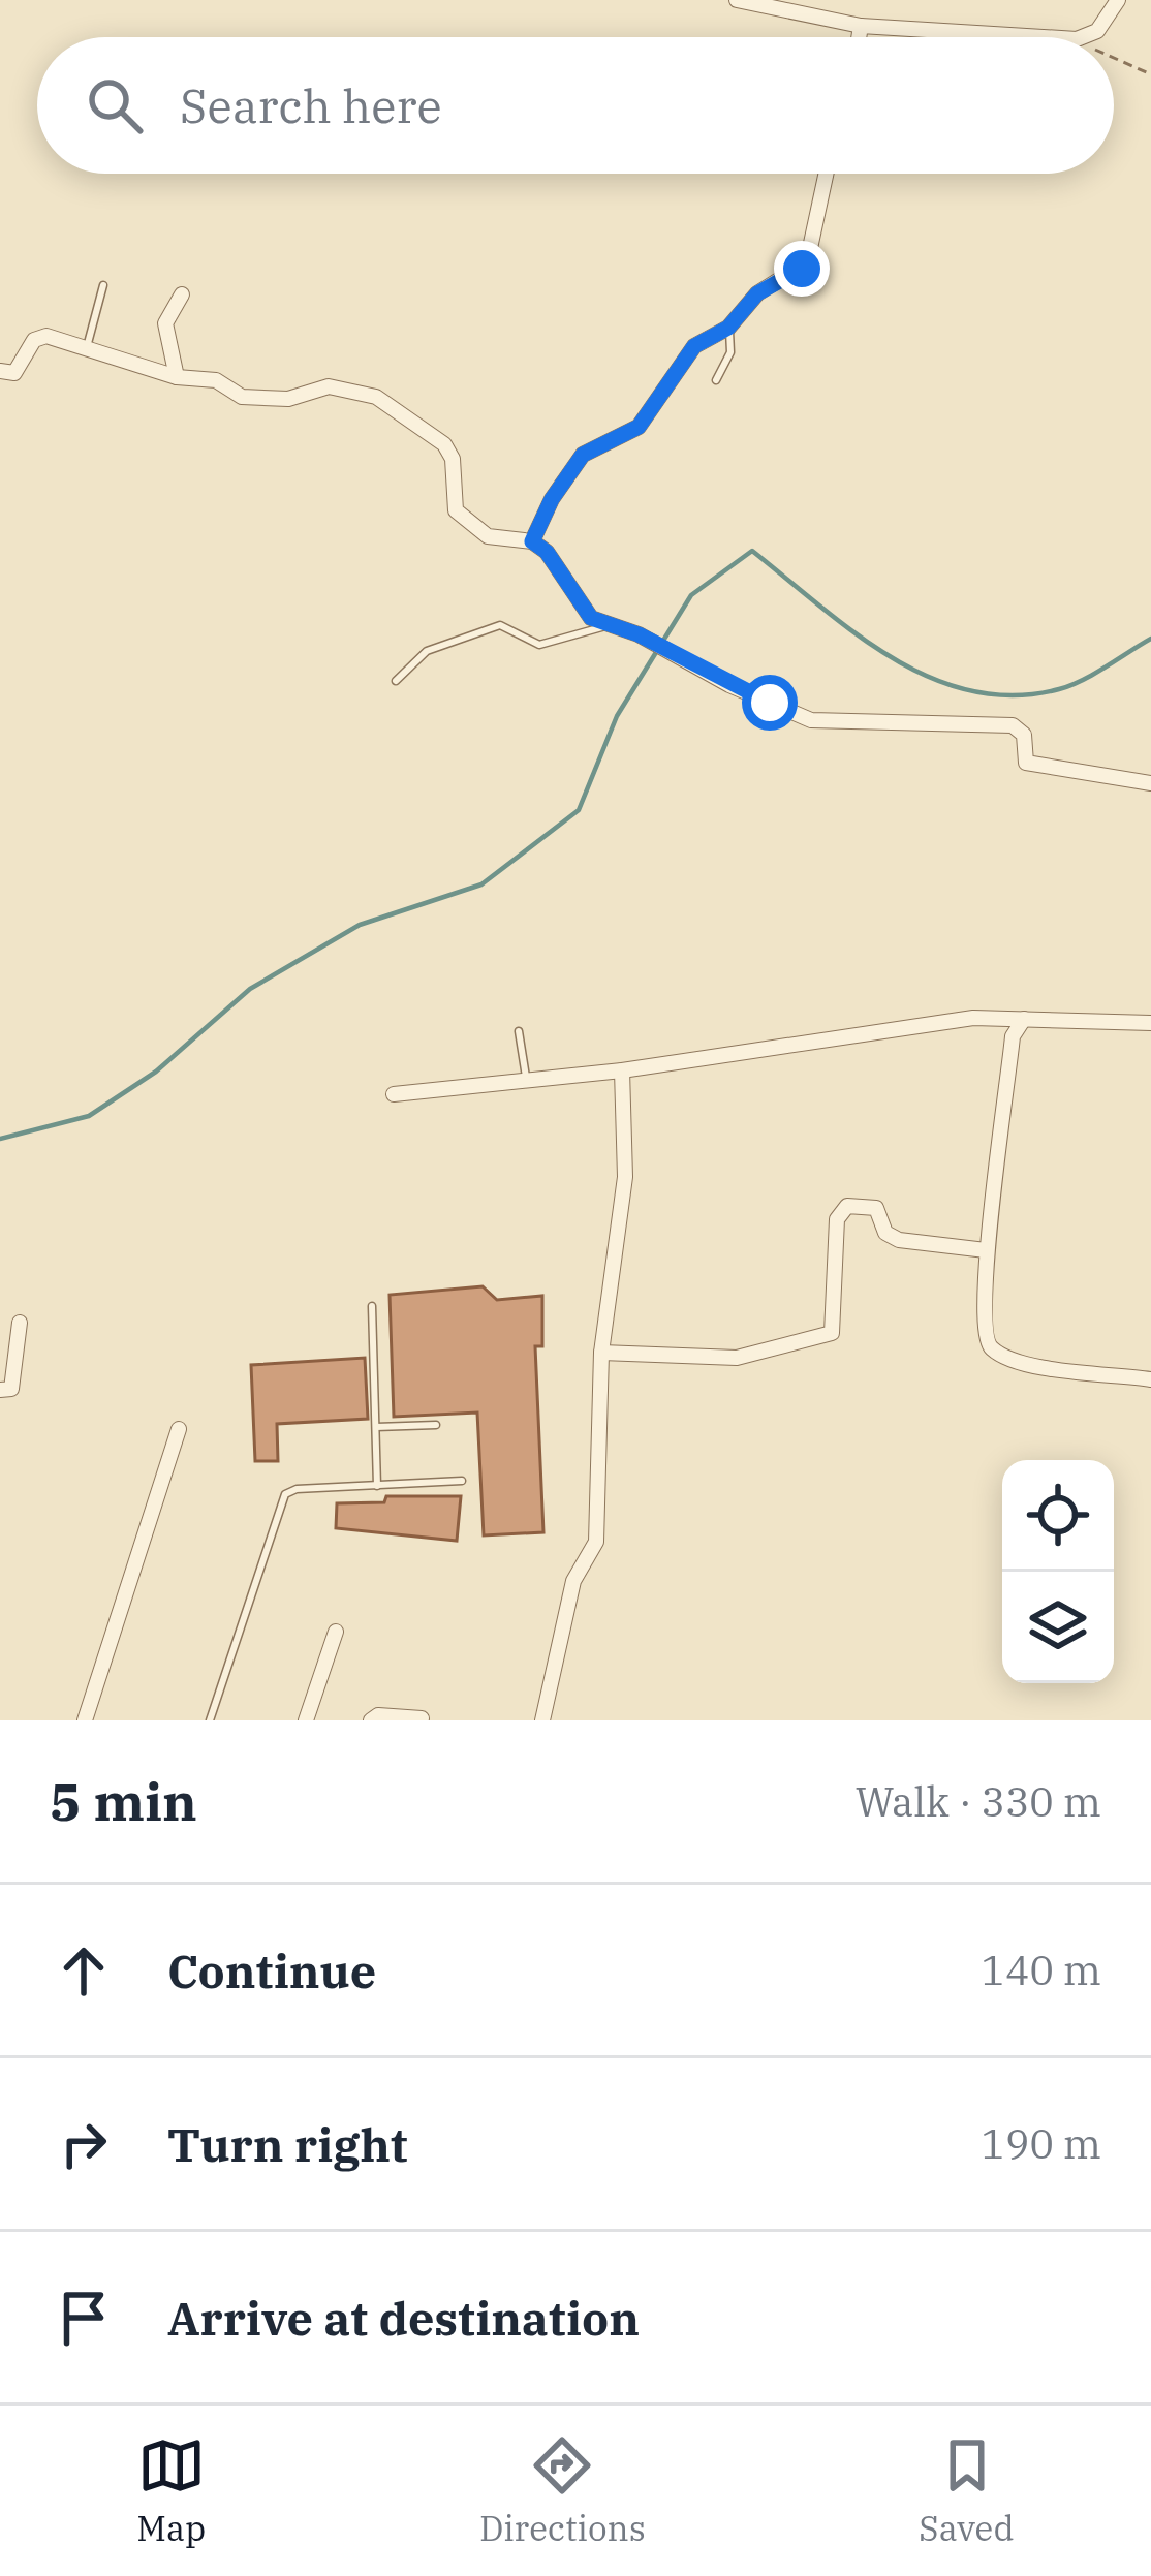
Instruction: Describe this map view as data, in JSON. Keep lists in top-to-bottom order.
{
  "page": {
    "search": "Search here",
    "heading": ["5 min", "Walk · 330 m"],
    "list": [
      ["Continue", "140 m"],
      ["Turn right", "190 m"],
      "Arrive at destination"
    ],
    "nav": ["Map", "Directions", "Saved"]
  }
}
